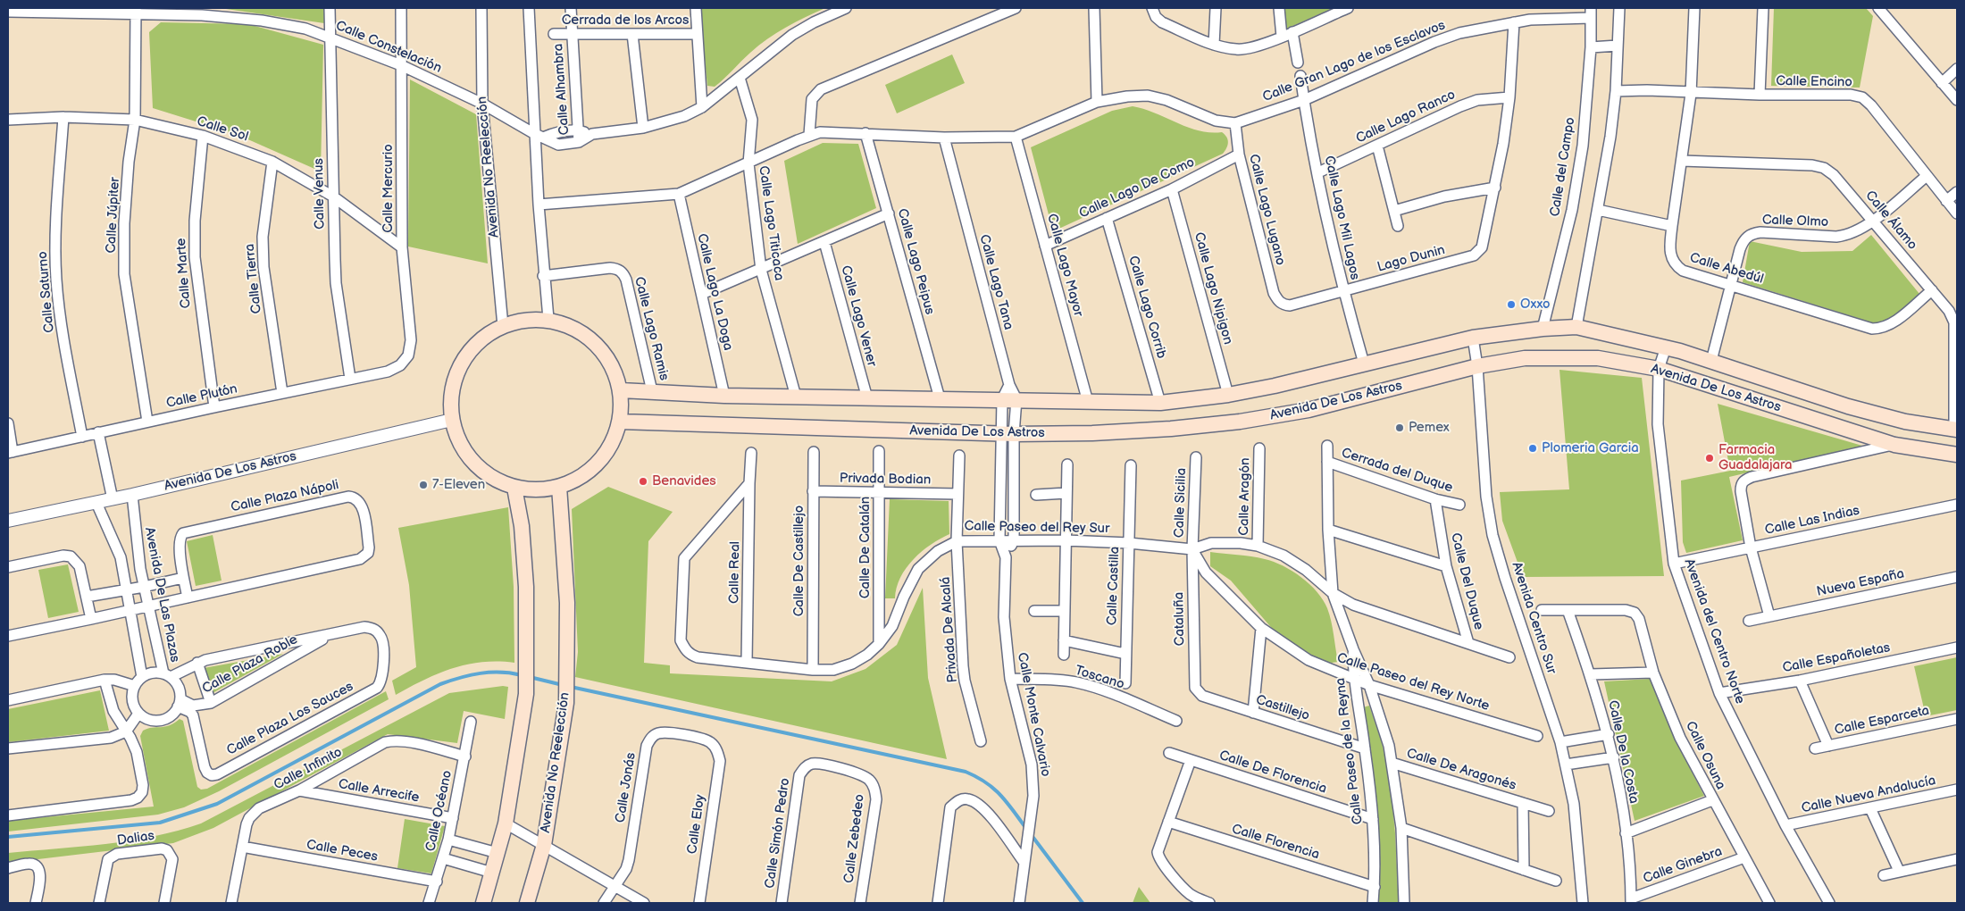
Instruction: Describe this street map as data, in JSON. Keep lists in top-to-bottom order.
{
  "streets": {
    "main road": ["Avenida No Reelección", "Avenida De Los Astros"],
    "street": [
      "Cerrada de los Arcos",
      "Calle Constelación",
      "Calle Gran Lago de los Esclavos",
      "Calle Encino",
      "Calle Alhambra",
      "Calle Lago Ranco",
      "Calle Sol",
      "Calle del Campo",
      "Calle Mercurio",
      "Calle Lago De Como",
      "Calle Venus",
      "Calle Lago Lugano",
      "Calle Júpiter",
      "Calle Lago Mil Lagos",
      "Calle Álamo",
      "Calle Olmo",
      "Calle Lago Titicaca",
      "Lago Dunin",
      "Calle Lago Peipus",
      "Calle Lago Mayor",
      "Calle Abedúl",
      "Calle Marte",
      "Calle Tierra",
      "Calle Lago Tana",
      "Calle Lago Nipigon",
      "Calle Saturno",
      "Calle Lago La Doga",
      "Calle Lago Corrib",
      "Calle Lago Vener",
      "Calle Lago Ramis",
      "Calle Plutón",
      "Cerrada del Duque",
      "Privada Bodian",
      "Calle Plaza Nápoli",
      "Calle Aragón",
      "Calle Sicilia",
      "Calle Las Indias",
      "Calle Paseo del Rey Sur",
      "Calle De Catalán",
      "Calle De Castillejo",
      "Calle Real",
      "Calle Del Duque",
      "Nueva España",
      "Calle Castilla",
      "Avenida De Las Plazas",
      "Avenida Centro Sur",
      "Cataluña",
      "Privada De Alcalá",
      "Avenida del Centro Norte",
      "Calle Españoletas",
      "Calle Plaza Roble",
      "Toscano",
      "Calle Paseo del Rey Norte",
      "Castillejo",
      "Calle Monte Calvario",
      "Calle Plaza Los Sauces",
      "Calle Esparceta",
      "Calle Paseo de la Reyna",
      "Calle De la Costa",
      "Calle Osuna",
      "Calle Infinito",
      "Calle De Aragonés",
      "Calle De Florencia",
      "Calle Jonás",
      "Calle Arrecife",
      "Calle Nueva Andalucía",
      "Calle Océano",
      "Calle Eloy",
      "Calle Simón Pedro",
      "Dalias",
      "Calle Zebedeo",
      "Calle Florencia",
      "Calle Peces",
      "Calle Ginebra"
    ]
  },
  "crossings": [
    ["Cerrada de los Arcos", "Calle Alhambra"],
    ["Calle Constelación", "Calle Alhambra"],
    ["Calle Constelación", "Avenida No Reelección"],
    ["Calle Constelación", "Calle Mercurio"],
    ["Calle Constelación", "Calle Venus"],
    ["Calle Constelación", "Calle Júpiter"],
    ["Calle Gran Lago de los Esclavos", "Calle del Campo"],
    ["Calle Gran Lago de los Esclavos", "Calle Lago Lugano"],
    ["Calle Gran Lago de los Esclavos", "Calle Lago Mil Lagos"],
    ["Calle Gran Lago de los Esclavos", "Calle Lago Titicaca"],
    ["Calle Gran Lago de los Esclavos", "Calle Lago Peipus"],
    ["Calle Gran Lago de los Esclavos", "Calle Lago Mayor"],
    ["Calle Gran Lago de los Esclavos", "Calle Lago Tana"],
    ["Calle Gran Lago de los Esclavos", "Calle Lago La Doga"],
    ["Calle Encino", "Calle Olmo"],
    ["Calle Encino", "Calle Abedúl"],
    ["Calle Lago Ranco", "Calle Lago Mil Lagos"],
    ["Calle Sol", "Calle Mercurio"],
    ["Calle Sol", "Calle Venus"],
    ["Calle Sol", "Calle Júpiter"],
    ["Calle Sol", "Calle Marte"],
    ["Calle Sol", "Calle Tierra"],
    ["Calle Sol", "Calle Saturno"],
    ["Calle del Campo", "Avenida De Los Astros"],
    ["Calle Mercurio", "Calle Plutón"],
    ["Calle Lago De Como", "Calle Lago Lugano"],
    ["Calle Lago De Como", "Calle Lago Mayor"],
    ["Calle Lago De Como", "Calle Lago Nipigon"],
    ["Calle Lago De Como", "Calle Lago Corrib"],
    ["Calle Venus", "Calle Plutón"],
    ["Calle Lago Lugano", "Lago Dunin"],
    ["Calle Júpiter", "Calle Plutón"],
    ["Calle Lago Mil Lagos", "Lago Dunin"],
    ["Calle Lago Mil Lagos", "Avenida De Los Astros"],
    ["Calle Álamo", "Calle Olmo"],
    ["Calle Álamo", "Calle Abedúl"],
    ["Calle Álamo", "Avenida De Los Astros"],
    ["Calle Olmo", "Calle Abedúl"],
    ["Calle Olmo", "Avenida De Los Astros"],
    ["Calle Lago Titicaca", "Avenida De Los Astros"],
    ["Calle Lago Peipus", "Avenida De Los Astros"],
    ["Calle Lago Mayor", "Avenida De Los Astros"],
    ["Calle Marte", "Calle Plutón"],
    ["Calle Tierra", "Calle Plutón"],
    ["Calle Lago Tana", "Avenida De Los Astros"],
    ["Calle Lago Tana", "Calle Monte Calvario"],
    ["Calle Lago Nipigon", "Avenida De Los Astros"],
    ["Calle Saturno", "Calle Plutón"],
    ["Calle Lago La Doga", "Avenida De Los Astros"],
    ["Calle Lago Corrib", "Avenida De Los Astros"],
    ["Calle Lago Vener", "Avenida De Los Astros"],
    ["Calle Lago Ramis", "Avenida De Los Astros"],
    ["Avenida De Los Astros", "Avenida De Las Plazas"],
    ["Avenida De Los Astros", "Avenida Centro Sur"],
    ["Avenida De Los Astros", "Avenida del Centro Norte"],
    ["Avenida De Los Astros", "Calle Monte Calvario"],
    ["Cerrada del Duque", "Calle Del Duque"],
    ["Cerrada del Duque", "Calle Paseo de la Reyna"],
    ["Privada Bodian", "Calle De Catalán"],
    ["Privada Bodian", "Calle De Castillejo"],
    ["Privada Bodian", "Privada De Alcalá"],
    ["Calle Plaza Nápoli", "Avenida De Las Plazas"],
    ["Calle Aragón", "Calle Paseo del Rey Sur"],
    ["Calle Sicilia", "Calle Paseo del Rey Sur"],
    ["Calle Sicilia", "Cataluña"],
    ["Calle Sicilia", "Calle Paseo del Rey Norte"],
    ["Calle Las Indias", "Avenida del Centro Norte"],
    ["Calle Paseo del Rey Sur", "Calle De Catalán"],
    ["Calle Paseo del Rey Sur", "Calle De Castillejo"],
    ["Calle Paseo del Rey Sur", "Calle Real"],
    ["Calle Paseo del Rey Sur", "Calle Del Duque"],
    ["Calle Paseo del Rey Sur", "Calle Castilla"],
    ["Calle Paseo del Rey Sur", "Cataluña"],
    ["Calle Paseo del Rey Sur", "Privada De Alcalá"],
    ["Calle Paseo del Rey Sur", "Calle Paseo del Rey Norte"],
    ["Calle Paseo del Rey Sur", "Calle Monte Calvario"],
    ["Calle Paseo del Rey Sur", "Calle Paseo de la Reyna"],
    ["Calle Del Duque", "Calle Paseo de la Reyna"],
    ["Avenida De Las Plazas", "Calle Plaza Roble"],
    ["Avenida De Las Plazas", "Calle Plaza Los Sauces"],
    ["Cataluña", "Calle Paseo del Rey Norte"],
    ["Cataluña", "Castillejo"],
    ["Avenida del Centro Norte", "Calle Españoletas"],
    ["Avenida del Centro Norte", "Calle Nueva Andalucía"],
    ["Calle Españoletas", "Calle Esparceta"],
    ["Calle Plaza Roble", "Calle Plaza Los Sauces"],
    ["Toscano", "Calle Monte Calvario"],
    ["Calle Paseo del Rey Norte", "Calle Paseo de la Reyna"],
    ["Castillejo", "Calle Paseo de la Reyna"],
    ["Calle Paseo de la Reyna", "Calle De Aragonés"],
    ["Calle Paseo de la Reyna", "Calle De Florencia"],
    ["Calle Paseo de la Reyna", "Calle Florencia"],
    ["Calle De la Costa", "Calle Osuna"],
    ["Calle De la Costa", "Calle Ginebra"],
    ["Calle Osuna", "Calle Ginebra"],
    ["Calle Infinito", "Calle Arrecife"],
    ["Calle Infinito", "Calle Océano"],
    ["Calle Infinito", "Calle Peces"],
    ["Calle Jonás", "Calle Eloy"],
    ["Calle Arrecife", "Calle Océano"],
    ["Calle Océano", "Calle Peces"],
    ["Calle Simón Pedro", "Calle Zebedeo"]
  ],
  "places": [
    "Oxxo",
    "Pemex",
    "Plomeria Garcia",
    "Farmacia Guadalajara",
    "Benavides",
    "7-Eleven"
  ]
}
